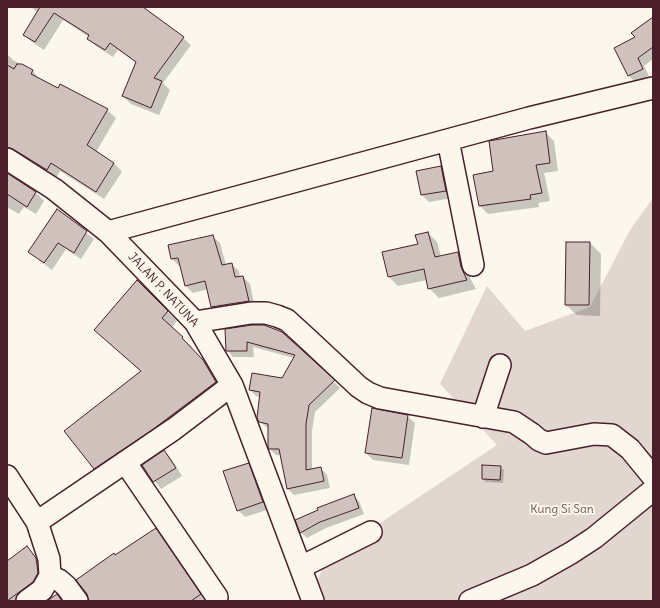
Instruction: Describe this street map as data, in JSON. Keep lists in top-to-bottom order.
{
  "streets": {
    "street": ["JALAN P. NATUNA"]
  },
  "parks": ["Kung Si San"]
}
